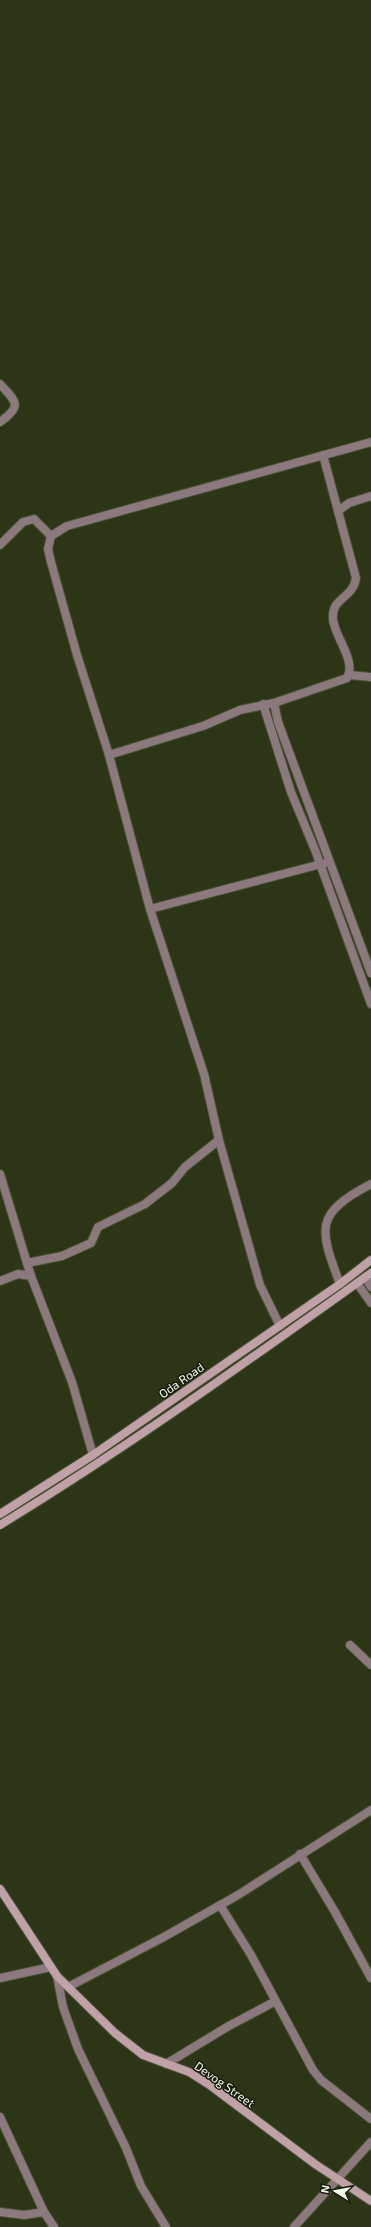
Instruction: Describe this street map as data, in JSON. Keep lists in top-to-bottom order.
{
  "streets": {
    "street": ["Oda Road", "Devog Street"]
  },
  "north": "left"
}
